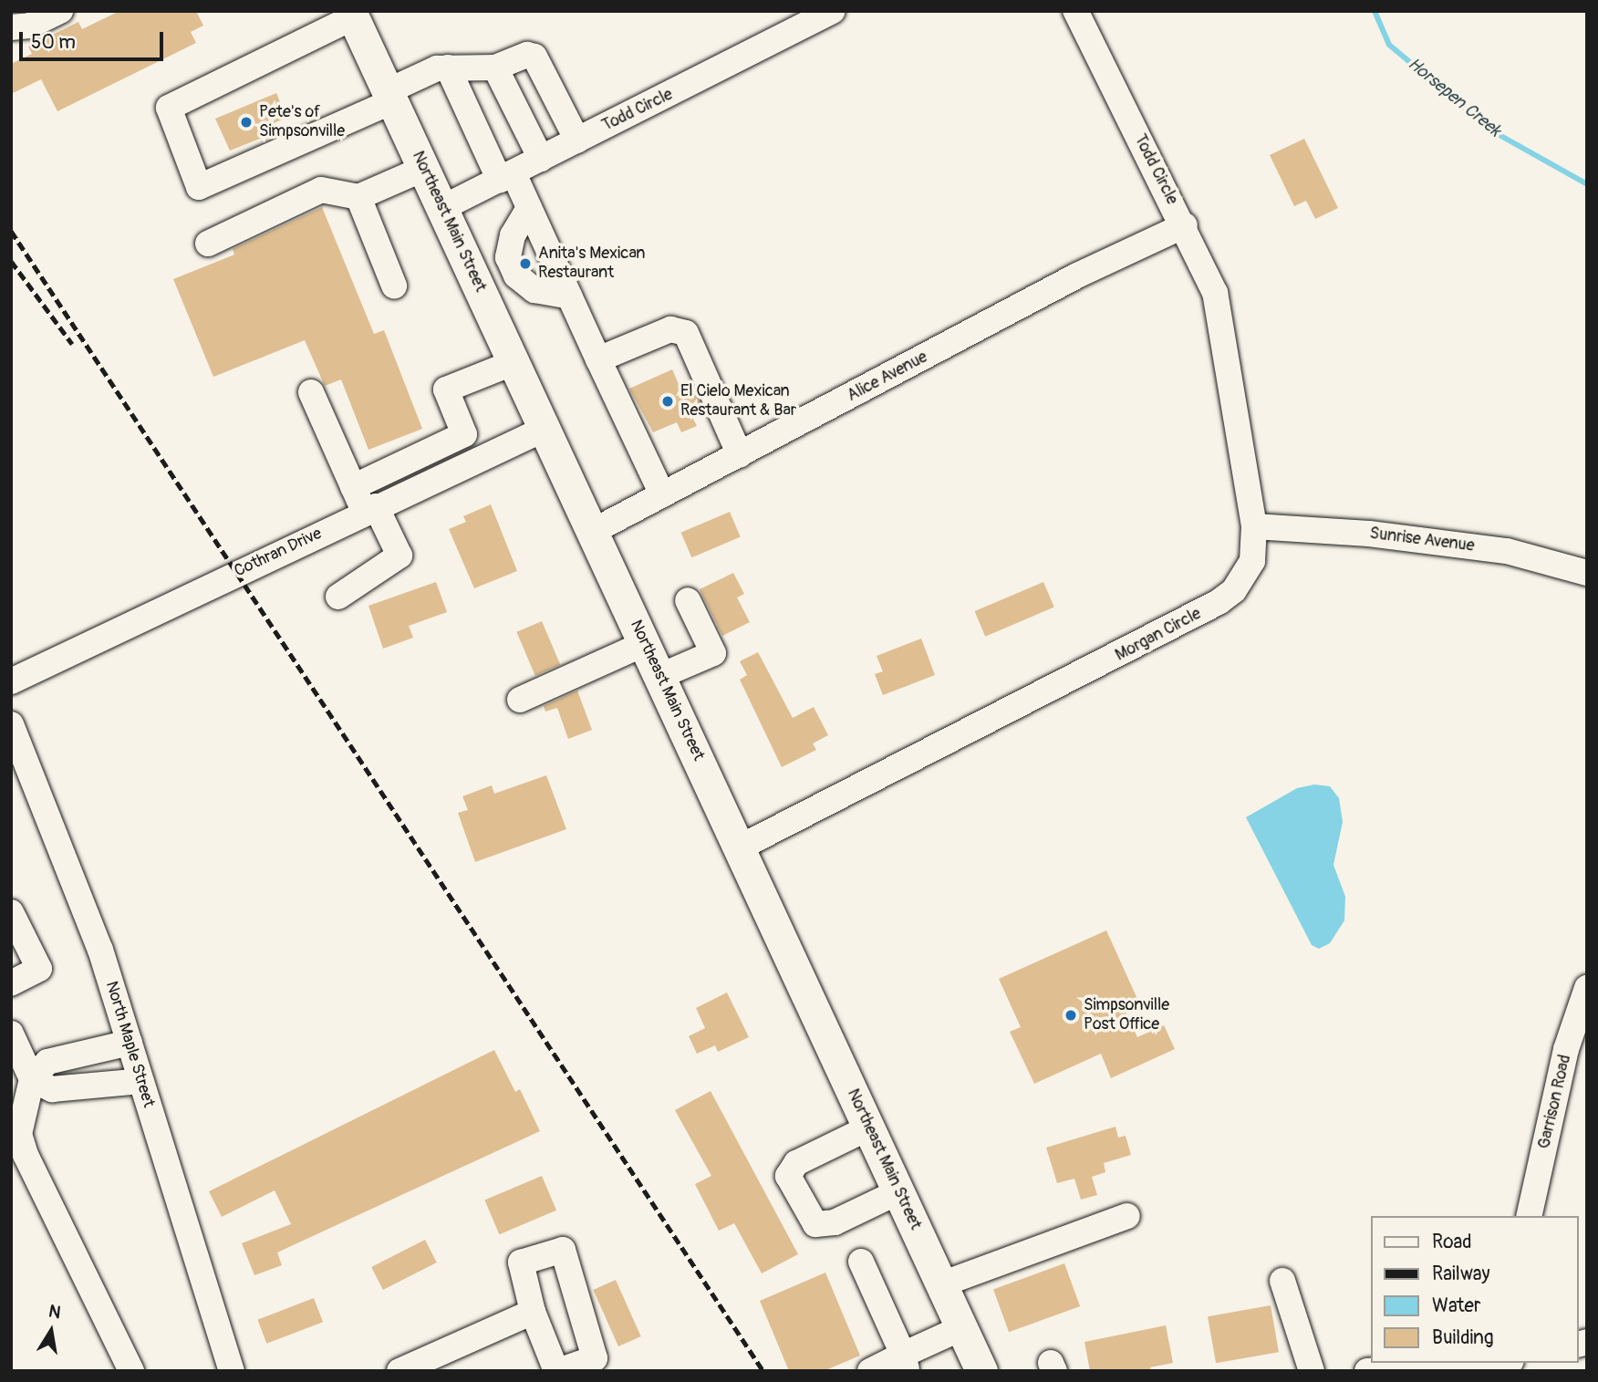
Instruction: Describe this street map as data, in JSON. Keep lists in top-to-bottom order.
{
  "streets": {
    "main road": ["Northeast Main Street"],
    "street": [
      "Todd Circle",
      "Alice Avenue",
      "Sunrise Avenue",
      "Cothran Drive",
      "Morgan Circle",
      "North Maple Street",
      "Garrison Road"
    ]
  },
  "crossings": [
    ["Todd Circle", "Northeast Main Street"],
    ["Todd Circle", "Alice Avenue"],
    ["Todd Circle", "Morgan Circle"],
    ["Northeast Main Street", "Alice Avenue"],
    ["Northeast Main Street", "Cothran Drive"],
    ["Northeast Main Street", "Morgan Circle"],
    ["Alice Avenue", "Morgan Circle"],
    ["Sunrise Avenue", "Morgan Circle"]
  ],
  "water": ["Horsepen Creek"],
  "places": [
    "Pete's of Simpsonville",
    "Anita's Mexican Restaurant",
    "El Cielo Mexican Restaurant & Bar",
    "Simpsonville Post Office"
  ],
  "legend": [
    "Road",
    "Railway",
    "Water",
    "Building"
  ],
  "scale_bar": "50 m",
  "north": "top"
}
